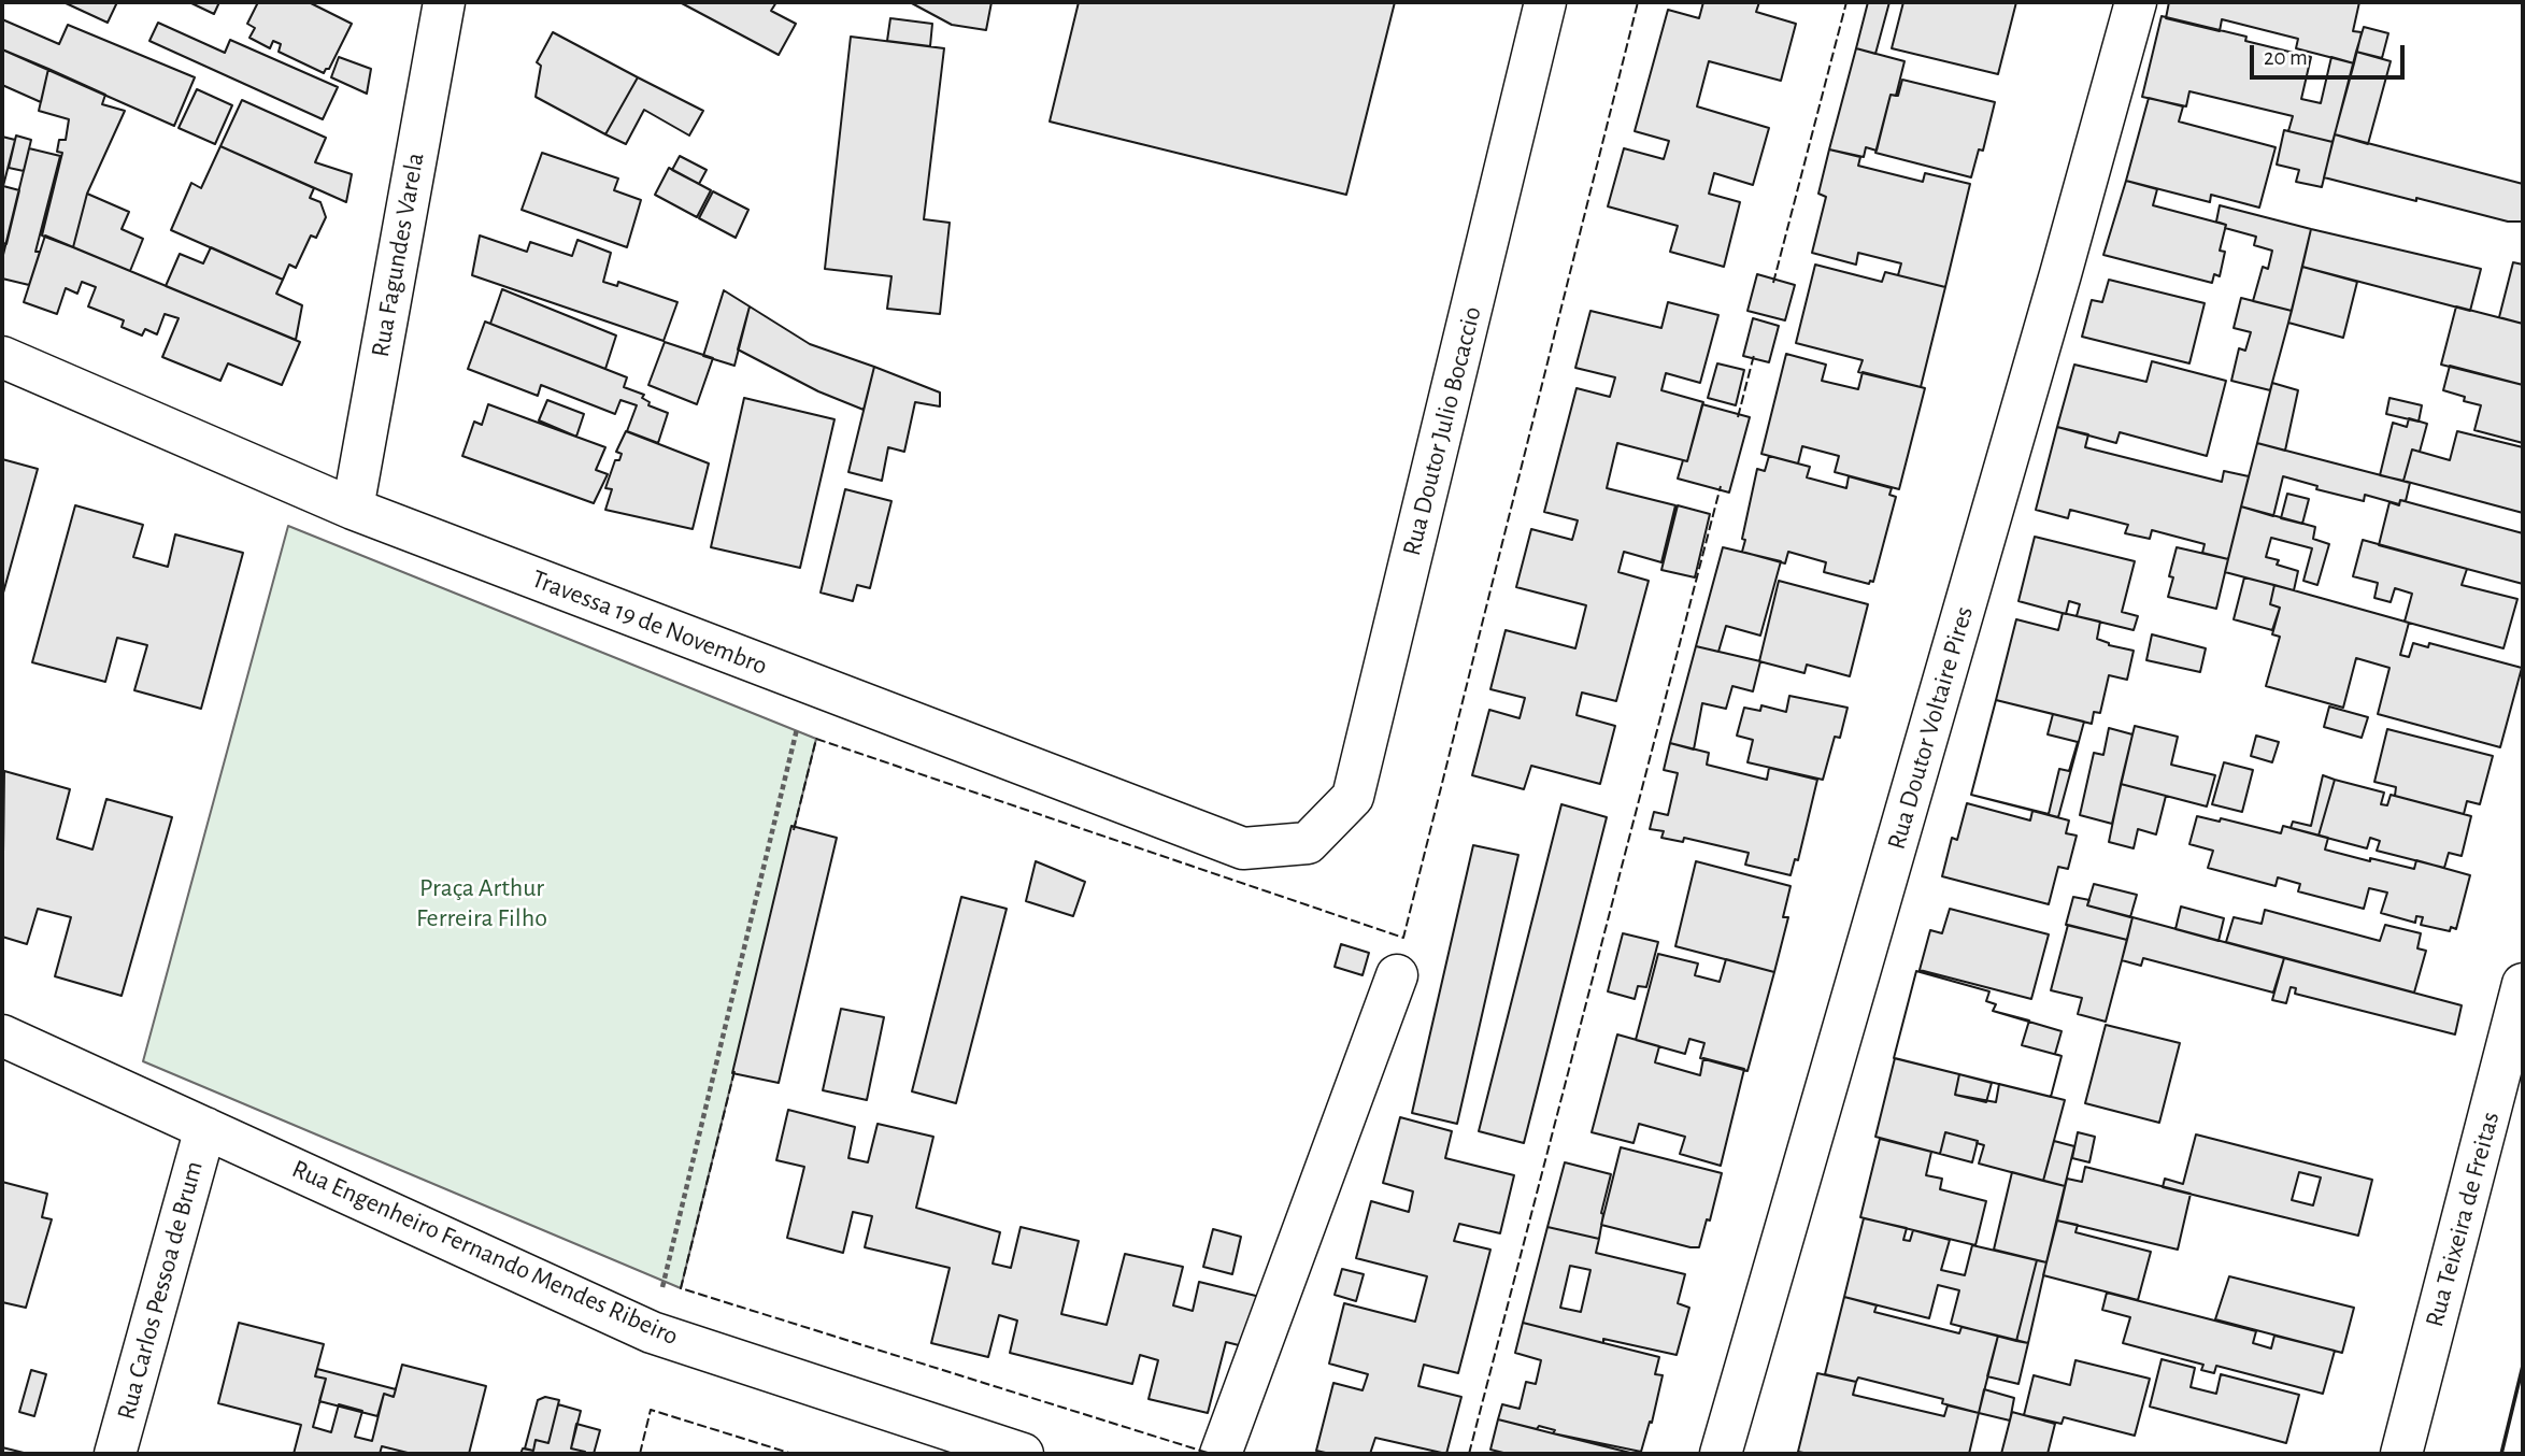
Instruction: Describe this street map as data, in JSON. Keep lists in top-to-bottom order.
{
  "streets": {
    "street": [
      "Rua Fagundes Varela",
      "Rua Doutor Julio Bocaccio",
      "Travessa 19 de Novembro",
      "Rua Doutor Voltaire Pires",
      "Rua Teixeira de Freitas",
      "Rua Engenheiro Fernando Mendes Ribeiro",
      "Rua Carlos Pessoa de Brum"
    ]
  },
  "crossings": [
    ["Rua Fagundes Varela", "Travessa 19 de Novembro"],
    ["Rua Doutor Julio Bocaccio", "Travessa 19 de Novembro"],
    ["Rua Engenheiro Fernando Mendes Ribeiro", "Rua Carlos Pessoa de Brum"]
  ],
  "parks": ["Praça Arthur Ferreira Filho"],
  "scale_bar": "20 m"
}
